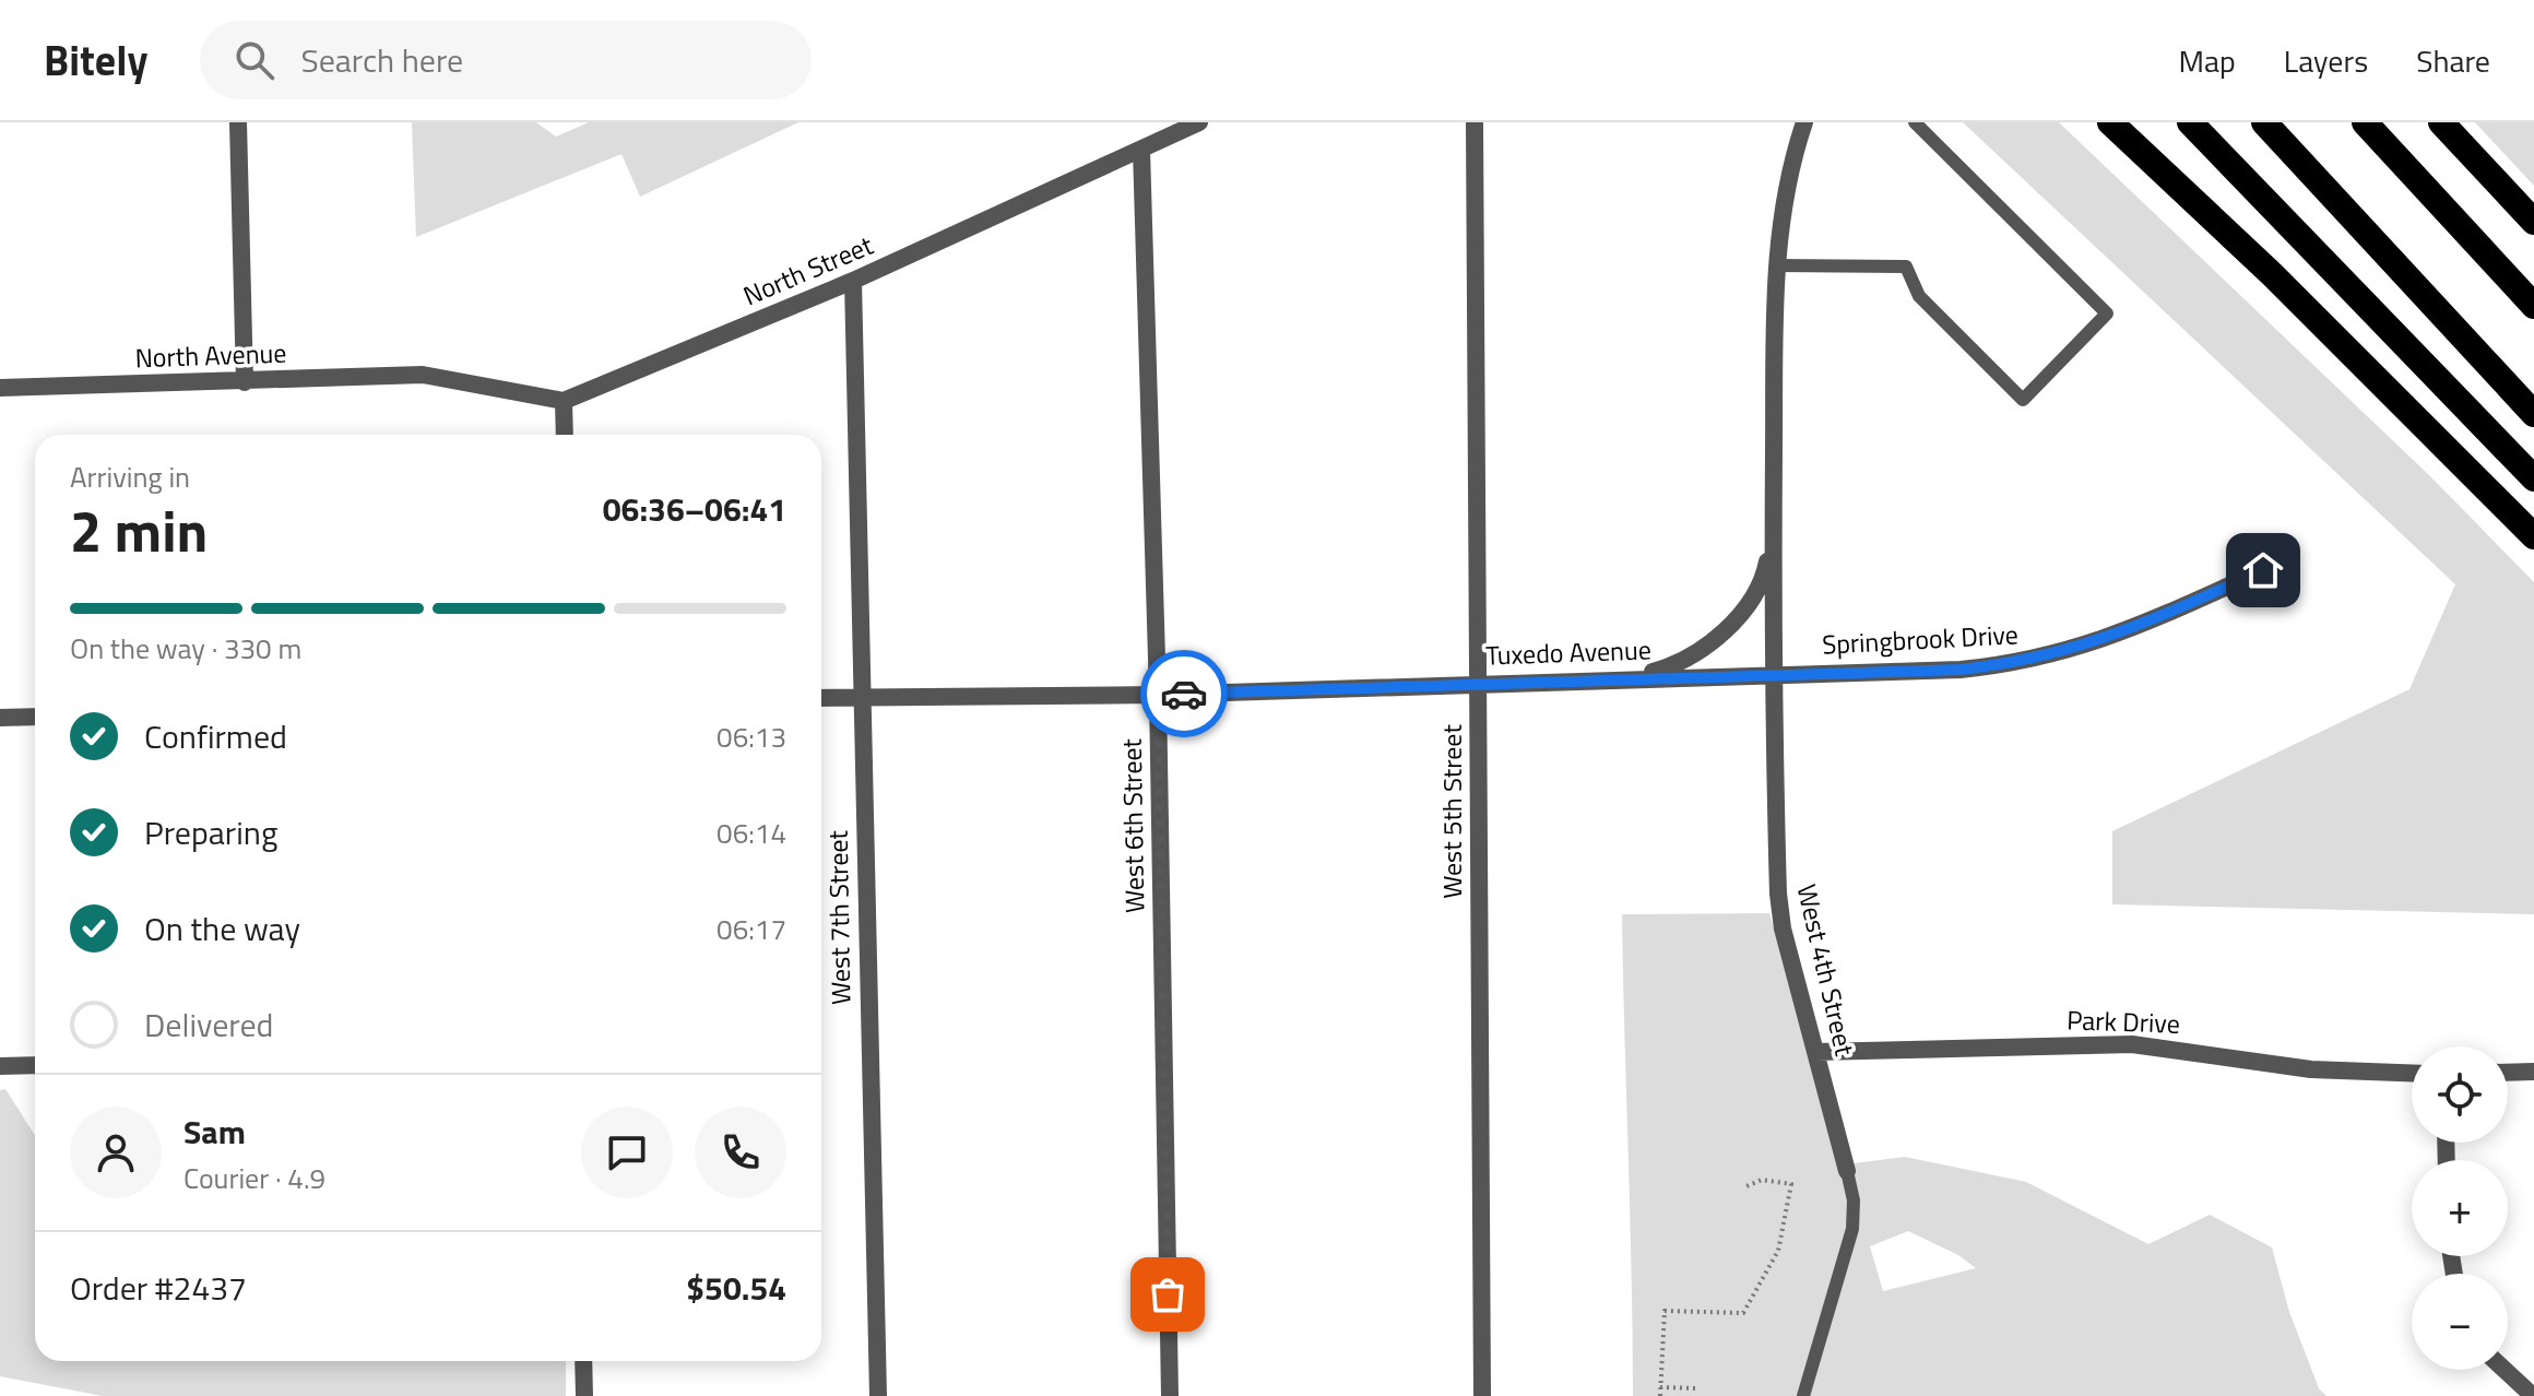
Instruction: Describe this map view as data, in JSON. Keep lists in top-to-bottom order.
{
  "streets": {
    "street": [
      "North Street",
      "North Avenue",
      "Springbrook Drive",
      "Tuxedo Avenue",
      "West 5th Street",
      "West 6th Street",
      "West 7th Street",
      "West 4th Street",
      "Park Drive"
    ]
  },
  "crossings": [
    ["North Street", "North Avenue"],
    ["North Street", "West 6th Street"],
    ["North Street", "West 7th Street"],
    ["Springbrook Drive", "Tuxedo Avenue"],
    ["Springbrook Drive", "West 4th Street"],
    ["Tuxedo Avenue", "West 5th Street"],
    ["Tuxedo Avenue", "West 6th Street"],
    ["Tuxedo Avenue", "West 7th Street"],
    ["Tuxedo Avenue", "West 4th Street"],
    ["West 4th Street", "Park Drive"]
  ],
  "page": {
    "header": "Bitely",
    "search": "Search here",
    "nav": ["Map", "Layers", "Share"],
    "heading": ["2 min", "Arriving in", "06:36–06:41"],
    "panel": [
      "Sam",
      "Courier · 4.9",
      "Order #2437",
      "$50.54"
    ],
    "bar": "On the way · 330 m",
    "list": [
      ["Confirmed", "06:13"],
      ["Preparing", "06:14"],
      ["On the way", "06:17"],
      "Delivered"
    ],
    "map_buttons": ["+", "−"]
  }
}
